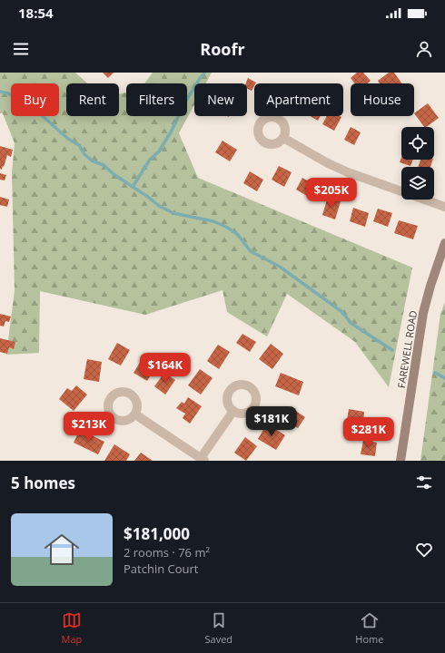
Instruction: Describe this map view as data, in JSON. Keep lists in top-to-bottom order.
{
  "streets": {
    "street": ["FAREWELL ROAD"]
  },
  "page": {
    "status": "18:54",
    "header": "Roofr",
    "chip": [
      "Buy",
      "Rent",
      "Filters",
      "New",
      "Apartment",
      "House"
    ],
    "price": [
      "$205K",
      "$164K",
      "$181K",
      "$213K",
      "$281K"
    ],
    "heading": "5 homes",
    "list": [
      {
        "name": "$181,000",
        "note": "2 rooms · 76 m² · Patchin Court"
      }
    ],
    "tabs": ["Map", "Saved", "Home"]
  }
}
